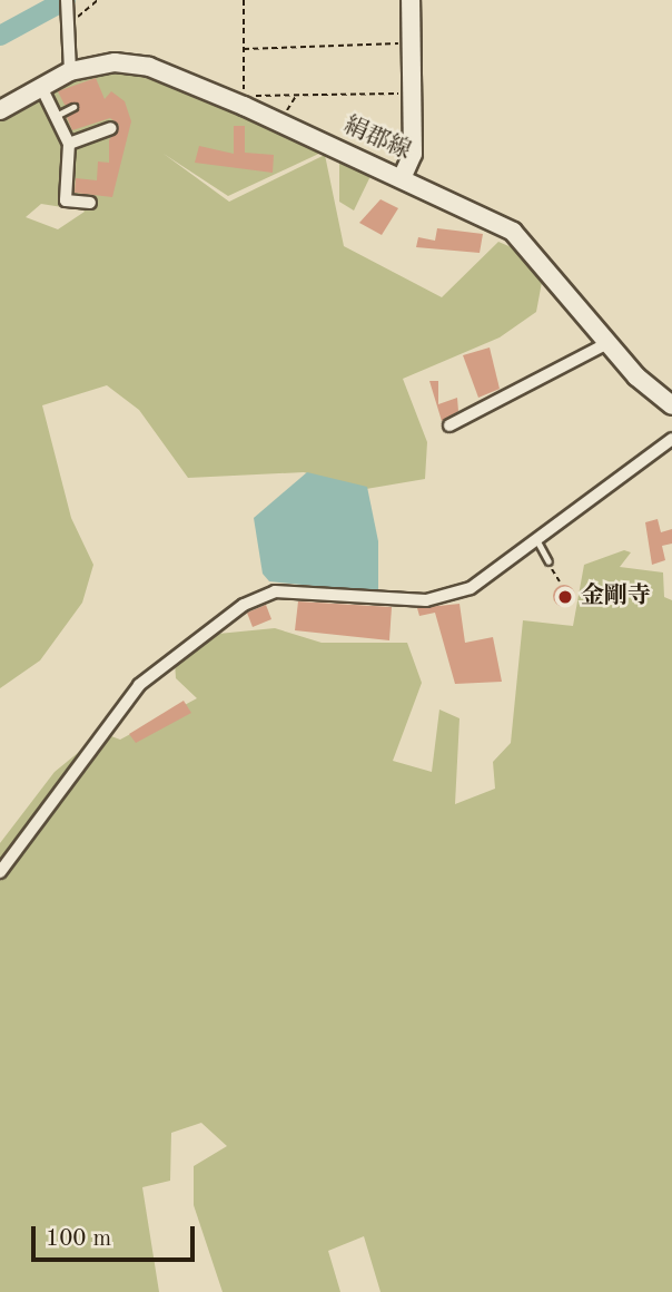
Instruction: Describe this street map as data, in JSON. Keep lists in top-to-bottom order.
{
  "streets": {
    "main road": ["絹郡線"]
  },
  "places": ["金剛寺"],
  "scale_bar": "100 m"
}
